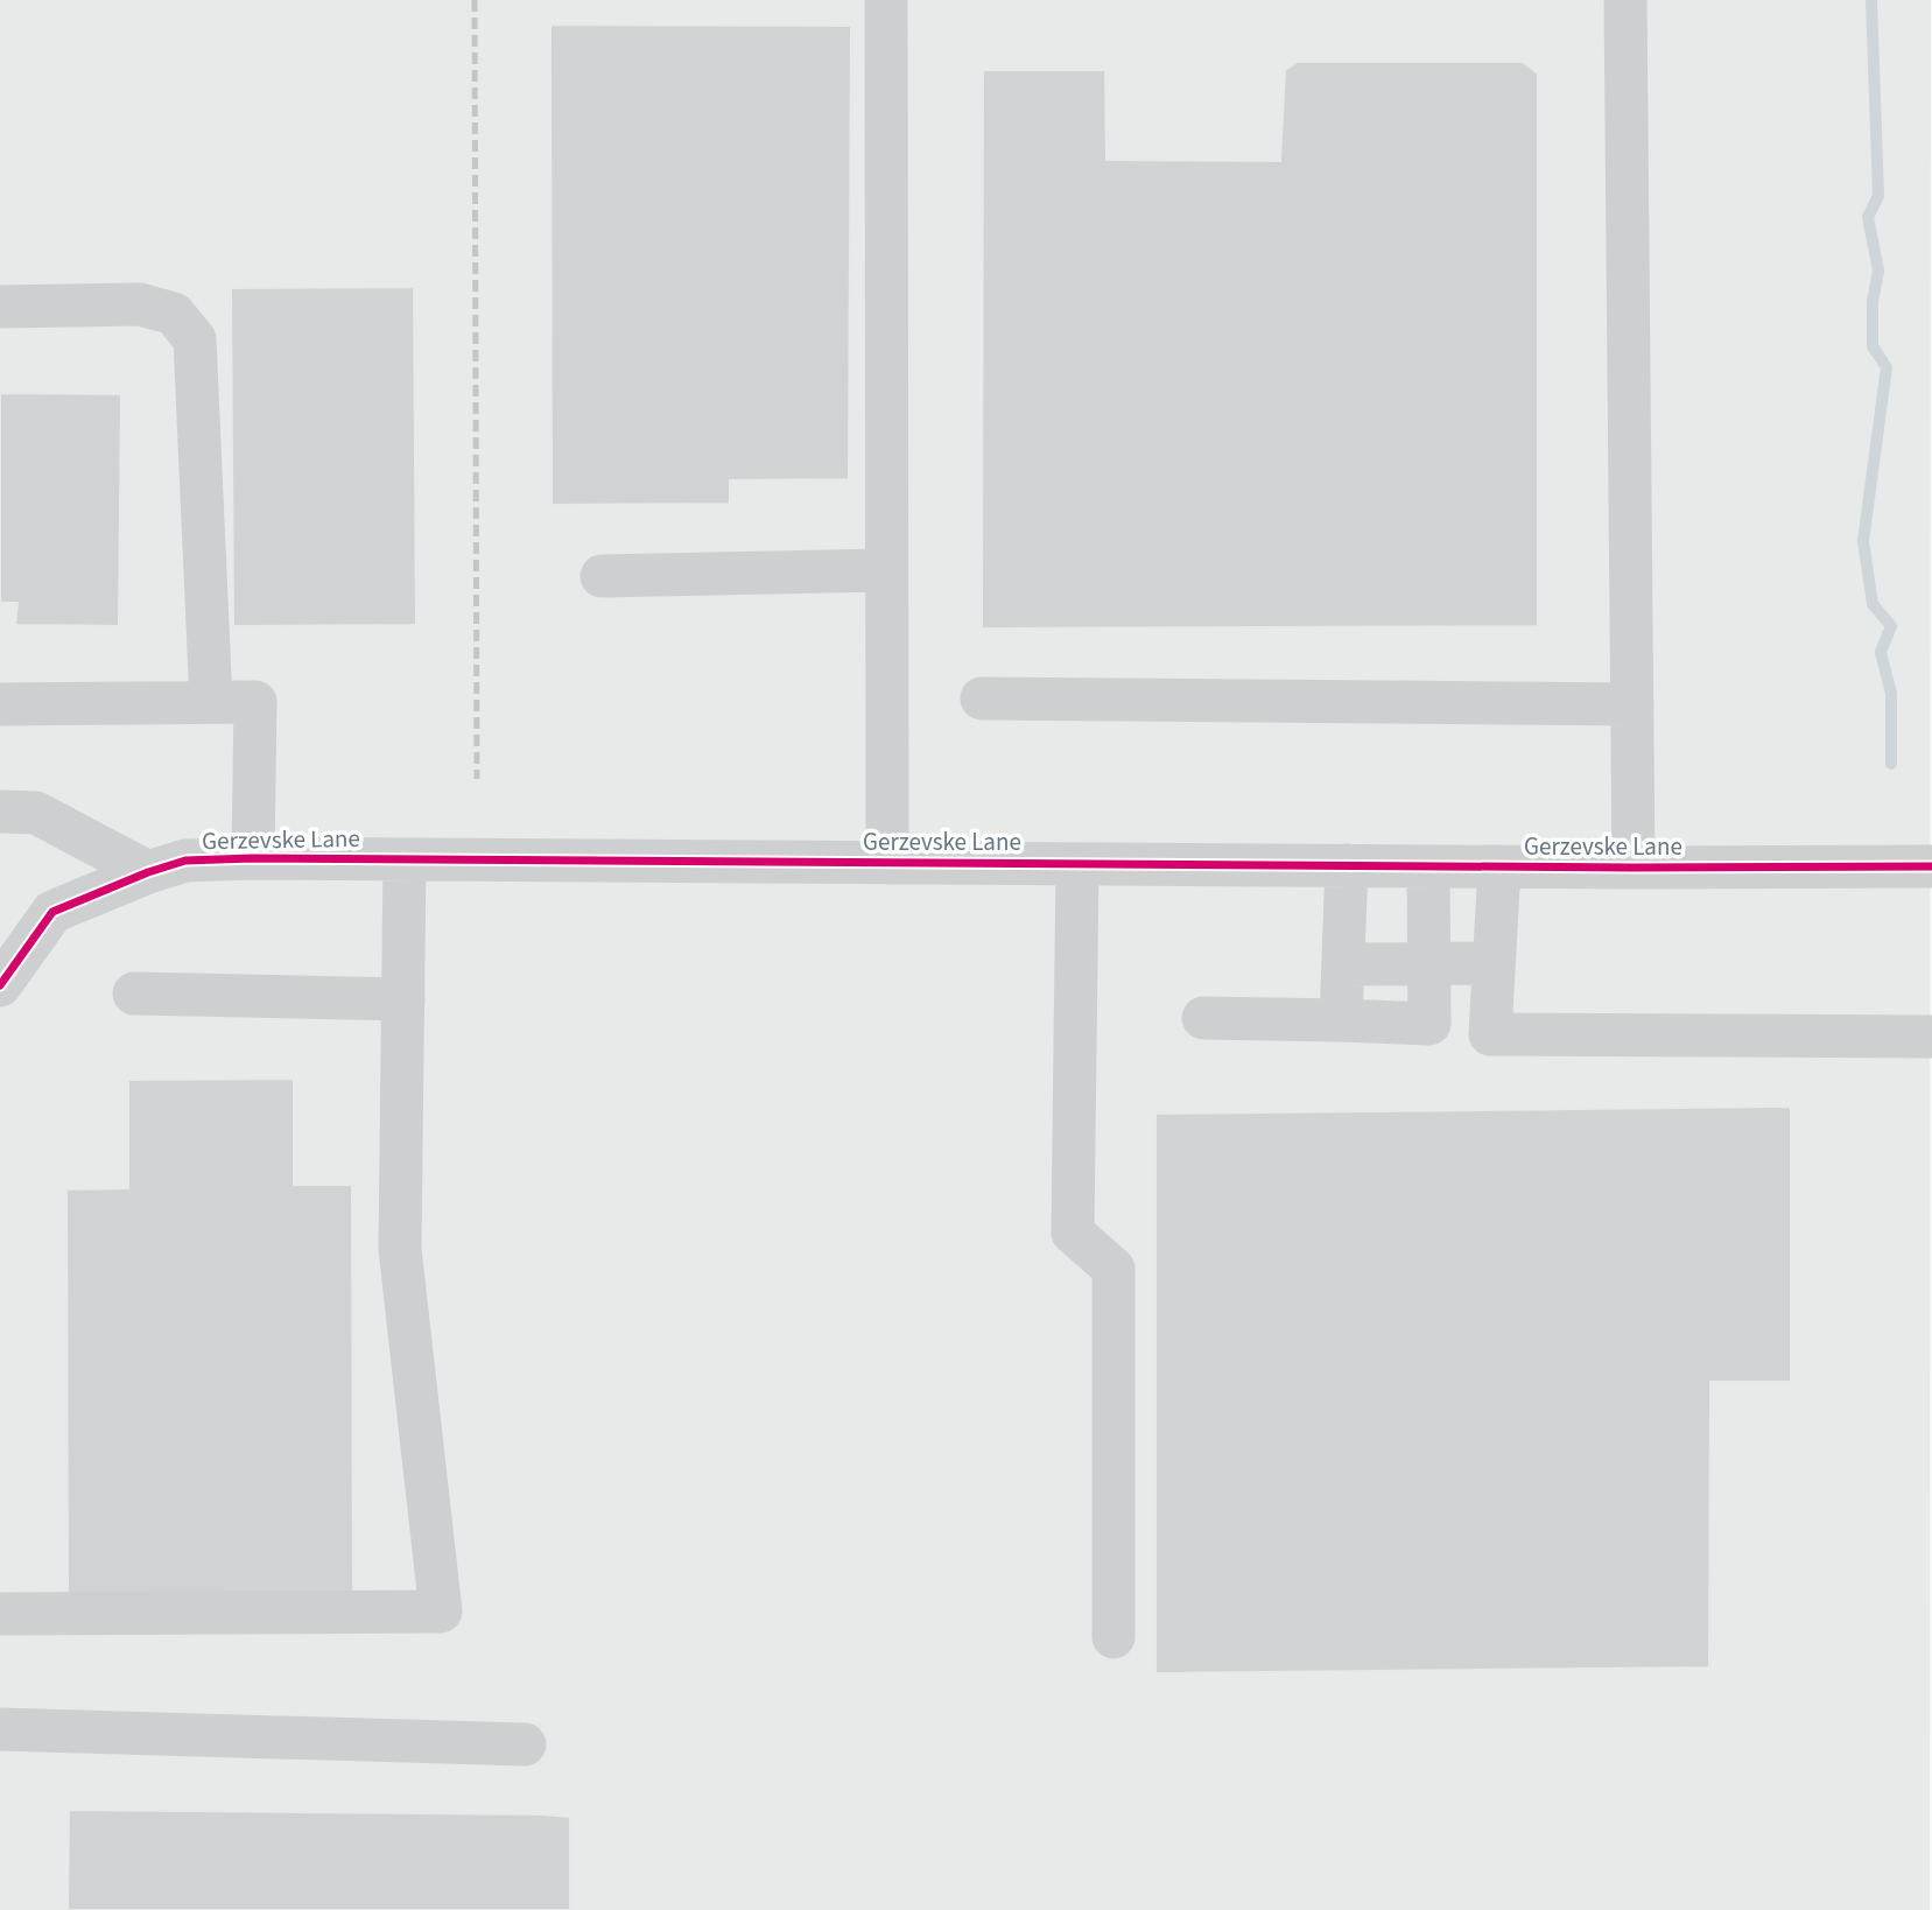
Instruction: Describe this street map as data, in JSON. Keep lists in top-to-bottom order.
{
  "streets": {
    "street": ["Gerzevske Lane"]
  }
}
